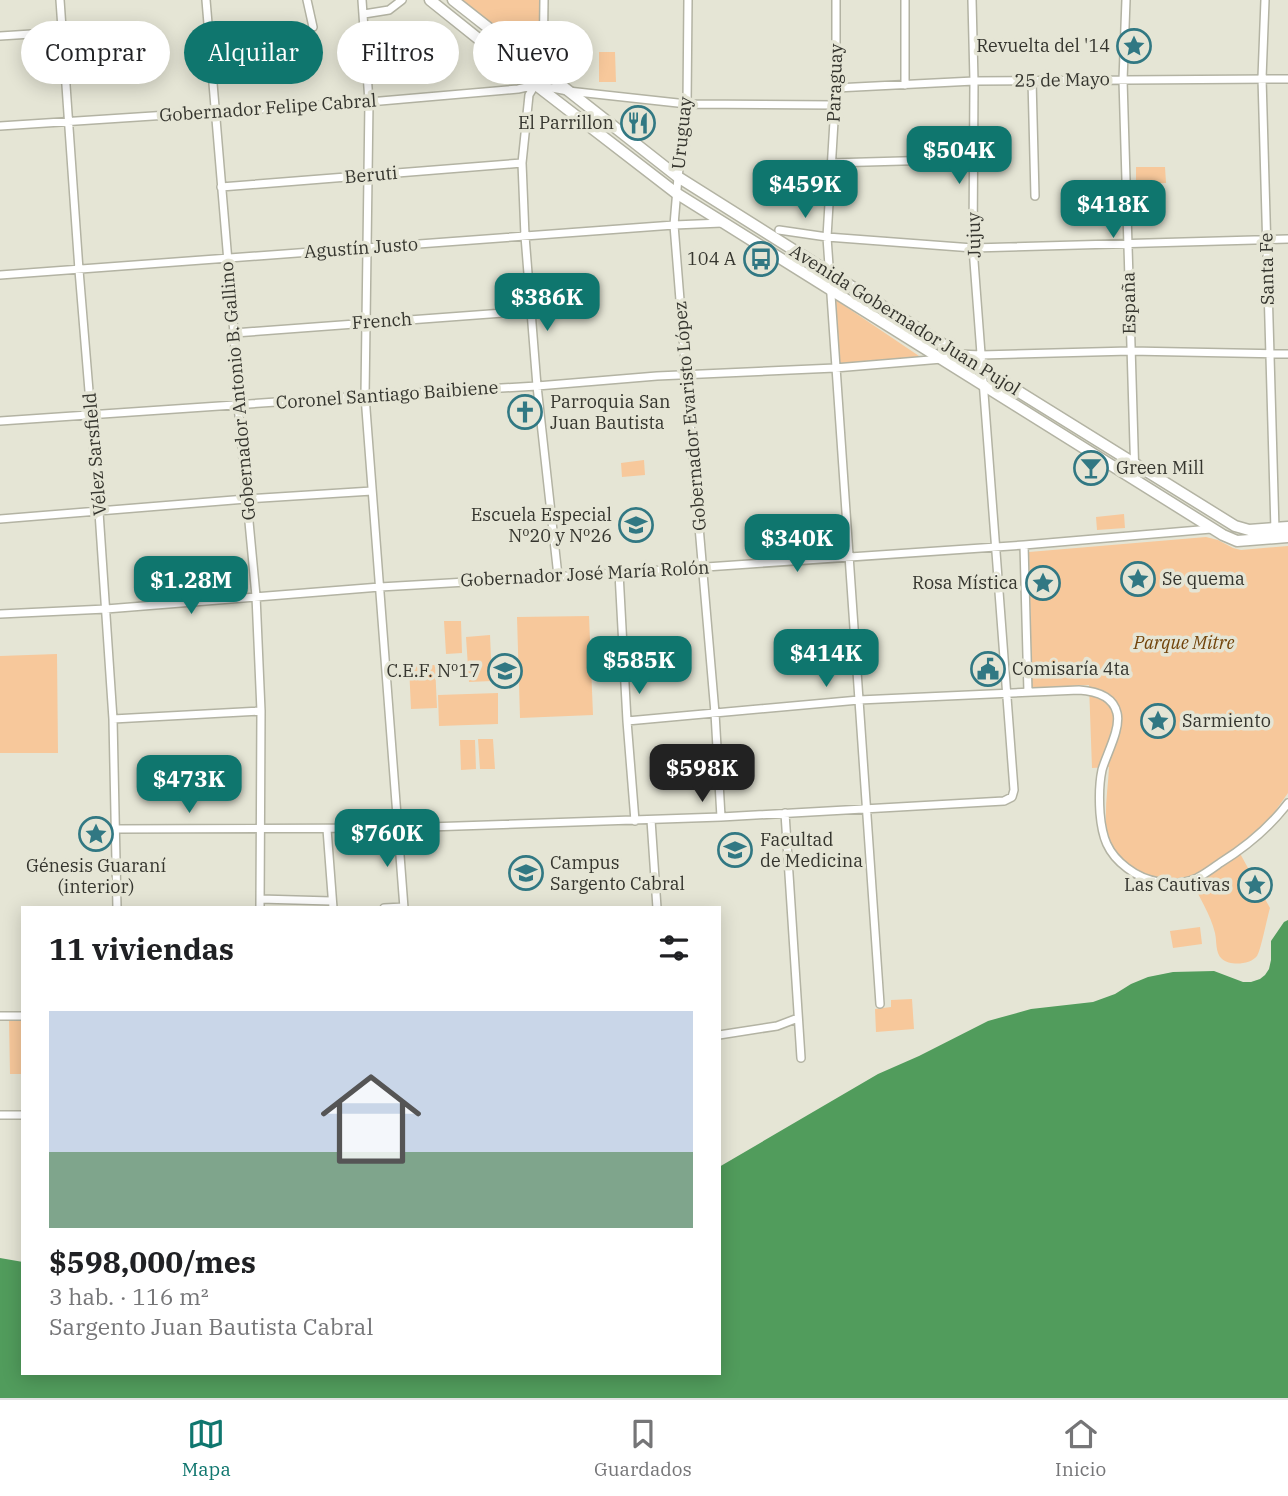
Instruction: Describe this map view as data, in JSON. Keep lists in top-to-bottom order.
{
  "streets": {
    "main road": ["Avenida Gobernador Juan Pujol"],
    "street": [
      "25 de Mayo",
      "Paraguay",
      "Gobernador Felipe Cabral",
      "Uruguay",
      "Beruti",
      "Jujuy",
      "Agustín Justo",
      "Santa Fe",
      "España",
      "French",
      "Gobernador Antonio B. Gallino",
      "Coronel Santiago Baibiene",
      "Gobernador Evaristo López",
      "Vélez Sarsfield",
      "Gobernador José María Rolón"
    ]
  },
  "crossings": [
    ["25 de Mayo", "Paraguay"],
    ["25 de Mayo", "Jujuy"],
    ["25 de Mayo", "Santa Fe"],
    ["25 de Mayo", "España"],
    ["Paraguay", "Jujuy"],
    ["Paraguay", "Avenida Gobernador Juan Pujol"],
    ["Paraguay", "Coronel Santiago Baibiene"],
    ["Paraguay", "Gobernador José María Rolón"],
    ["Gobernador Felipe Cabral", "Avenida Gobernador Juan Pujol"],
    ["Gobernador Felipe Cabral", "Gobernador Antonio B. Gallino"],
    ["Gobernador Felipe Cabral", "Vélez Sarsfield"],
    ["Uruguay", "Agustín Justo"],
    ["Uruguay", "Avenida Gobernador Juan Pujol"],
    ["Uruguay", "Gobernador Evaristo López"],
    ["Beruti", "Gobernador Antonio B. Gallino"],
    ["Jujuy", "Avenida Gobernador Juan Pujol"],
    ["Jujuy", "Coronel Santiago Baibiene"],
    ["Jujuy", "Gobernador José María Rolón"],
    ["Agustín Justo", "Avenida Gobernador Juan Pujol"],
    ["Agustín Justo", "Gobernador Antonio B. Gallino"],
    ["Agustín Justo", "Gobernador Evaristo López"],
    ["Agustín Justo", "Vélez Sarsfield"],
    ["Santa Fe", "Avenida Gobernador Juan Pujol"],
    ["Santa Fe", "Coronel Santiago Baibiene"],
    ["España", "Avenida Gobernador Juan Pujol"],
    ["España", "Coronel Santiago Baibiene"],
    ["Avenida Gobernador Juan Pujol", "Coronel Santiago Baibiene"],
    ["Avenida Gobernador Juan Pujol", "Gobernador José María Rolón"],
    ["French", "Gobernador Antonio B. Gallino"],
    ["Gobernador Antonio B. Gallino", "Coronel Santiago Baibiene"],
    ["Gobernador Antonio B. Gallino", "Gobernador José María Rolón"],
    ["Coronel Santiago Baibiene", "Gobernador Evaristo López"],
    ["Coronel Santiago Baibiene", "Vélez Sarsfield"],
    ["Gobernador Evaristo López", "Gobernador José María Rolón"],
    ["Vélez Sarsfield", "Gobernador José María Rolón"]
  ],
  "parks": ["Parque Mitre"],
  "places": {
    "place": [
      "Revuelta del '14",
      "Se quema",
      "Rosa Mística",
      "Sarmiento",
      "Génesis Guaraní (interior)",
      "Las Cautivas"
    ],
    "restaurant": ["El Parrillon"],
    "bus stop": ["104 A"],
    "church": ["Parroquia San Juan Bautista"],
    "bar": ["Green Mill"],
    "school or university": [
      "Escuela Especial Nº20 y Nº26",
      "C.E.F. Nº17",
      "Facultad de Medicina",
      "Campus Sargento Cabral"
    ],
    "public building": ["Comisaría 4ta"]
  },
  "page": {
    "chip": [
      "Comprar",
      "Alquilar",
      "Filtros",
      "Nuevo"
    ],
    "price": [
      "$504K",
      "$459K",
      "$418K",
      "$386K",
      "$340K",
      "$1.28M",
      "$414K",
      "$585K",
      "$598K",
      "$473K",
      "$760K"
    ],
    "heading": "11 viviendas",
    "list": [
      {
        "name": "$598,000/mes",
        "note": "3 hab. · 116 m² · Sargento Juan Bautista Cabral"
      }
    ],
    "tabs": ["Mapa", "Guardados", "Inicio"]
  }
}
